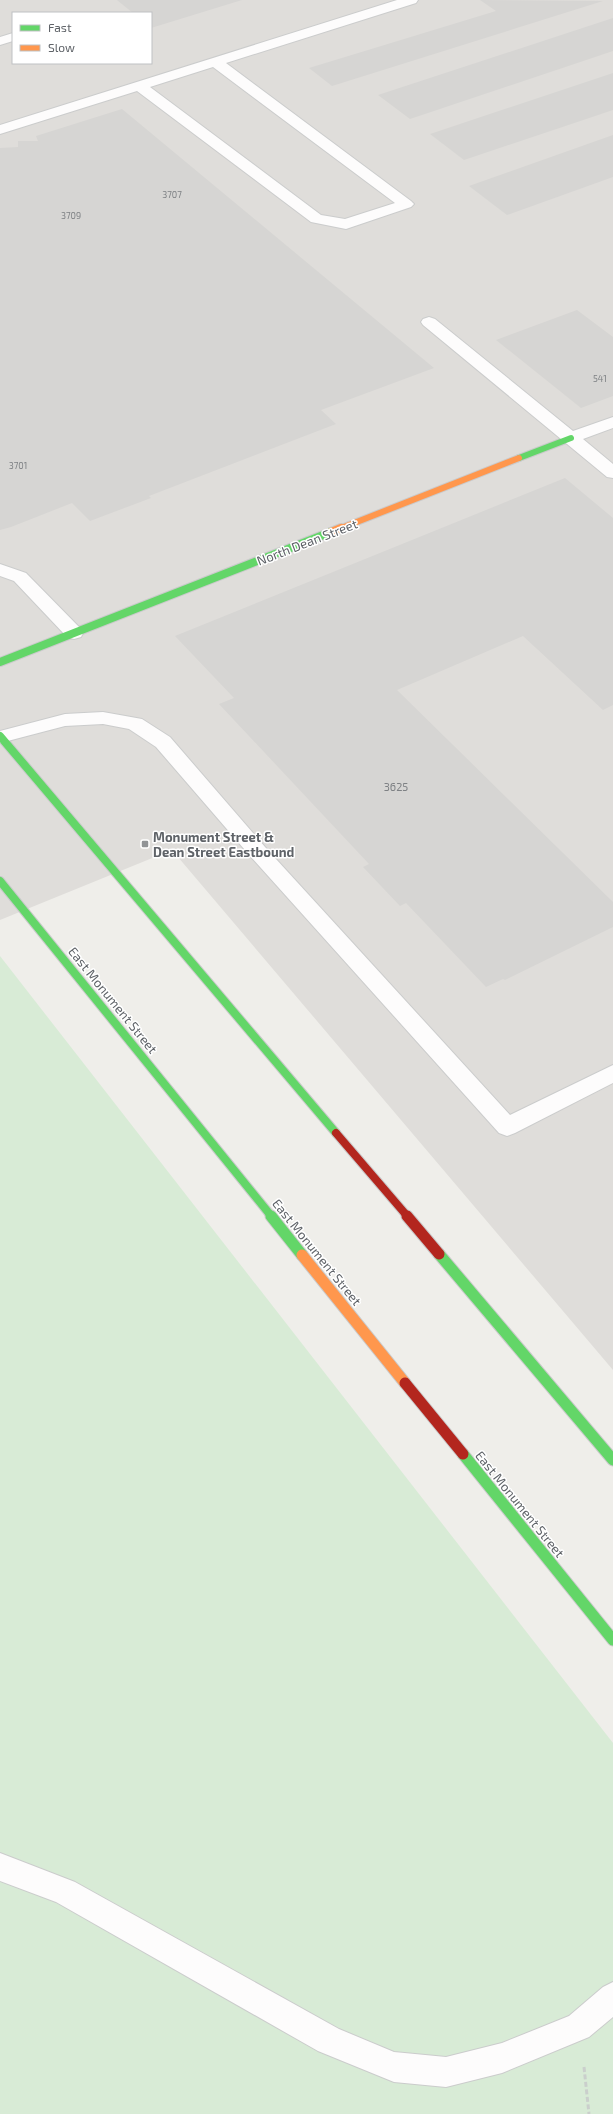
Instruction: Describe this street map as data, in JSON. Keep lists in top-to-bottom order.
{
  "streets": {
    "main road": ["North Dean Street", "East Monument Street"]
  },
  "places": {
    "transit": ["Monument Street & Dean Street Eastbound"]
  },
  "house_numbers": [
    "3707",
    "3709",
    "541",
    "3701",
    "3625"
  ],
  "legend": ["Fast", "Slow"]
}
